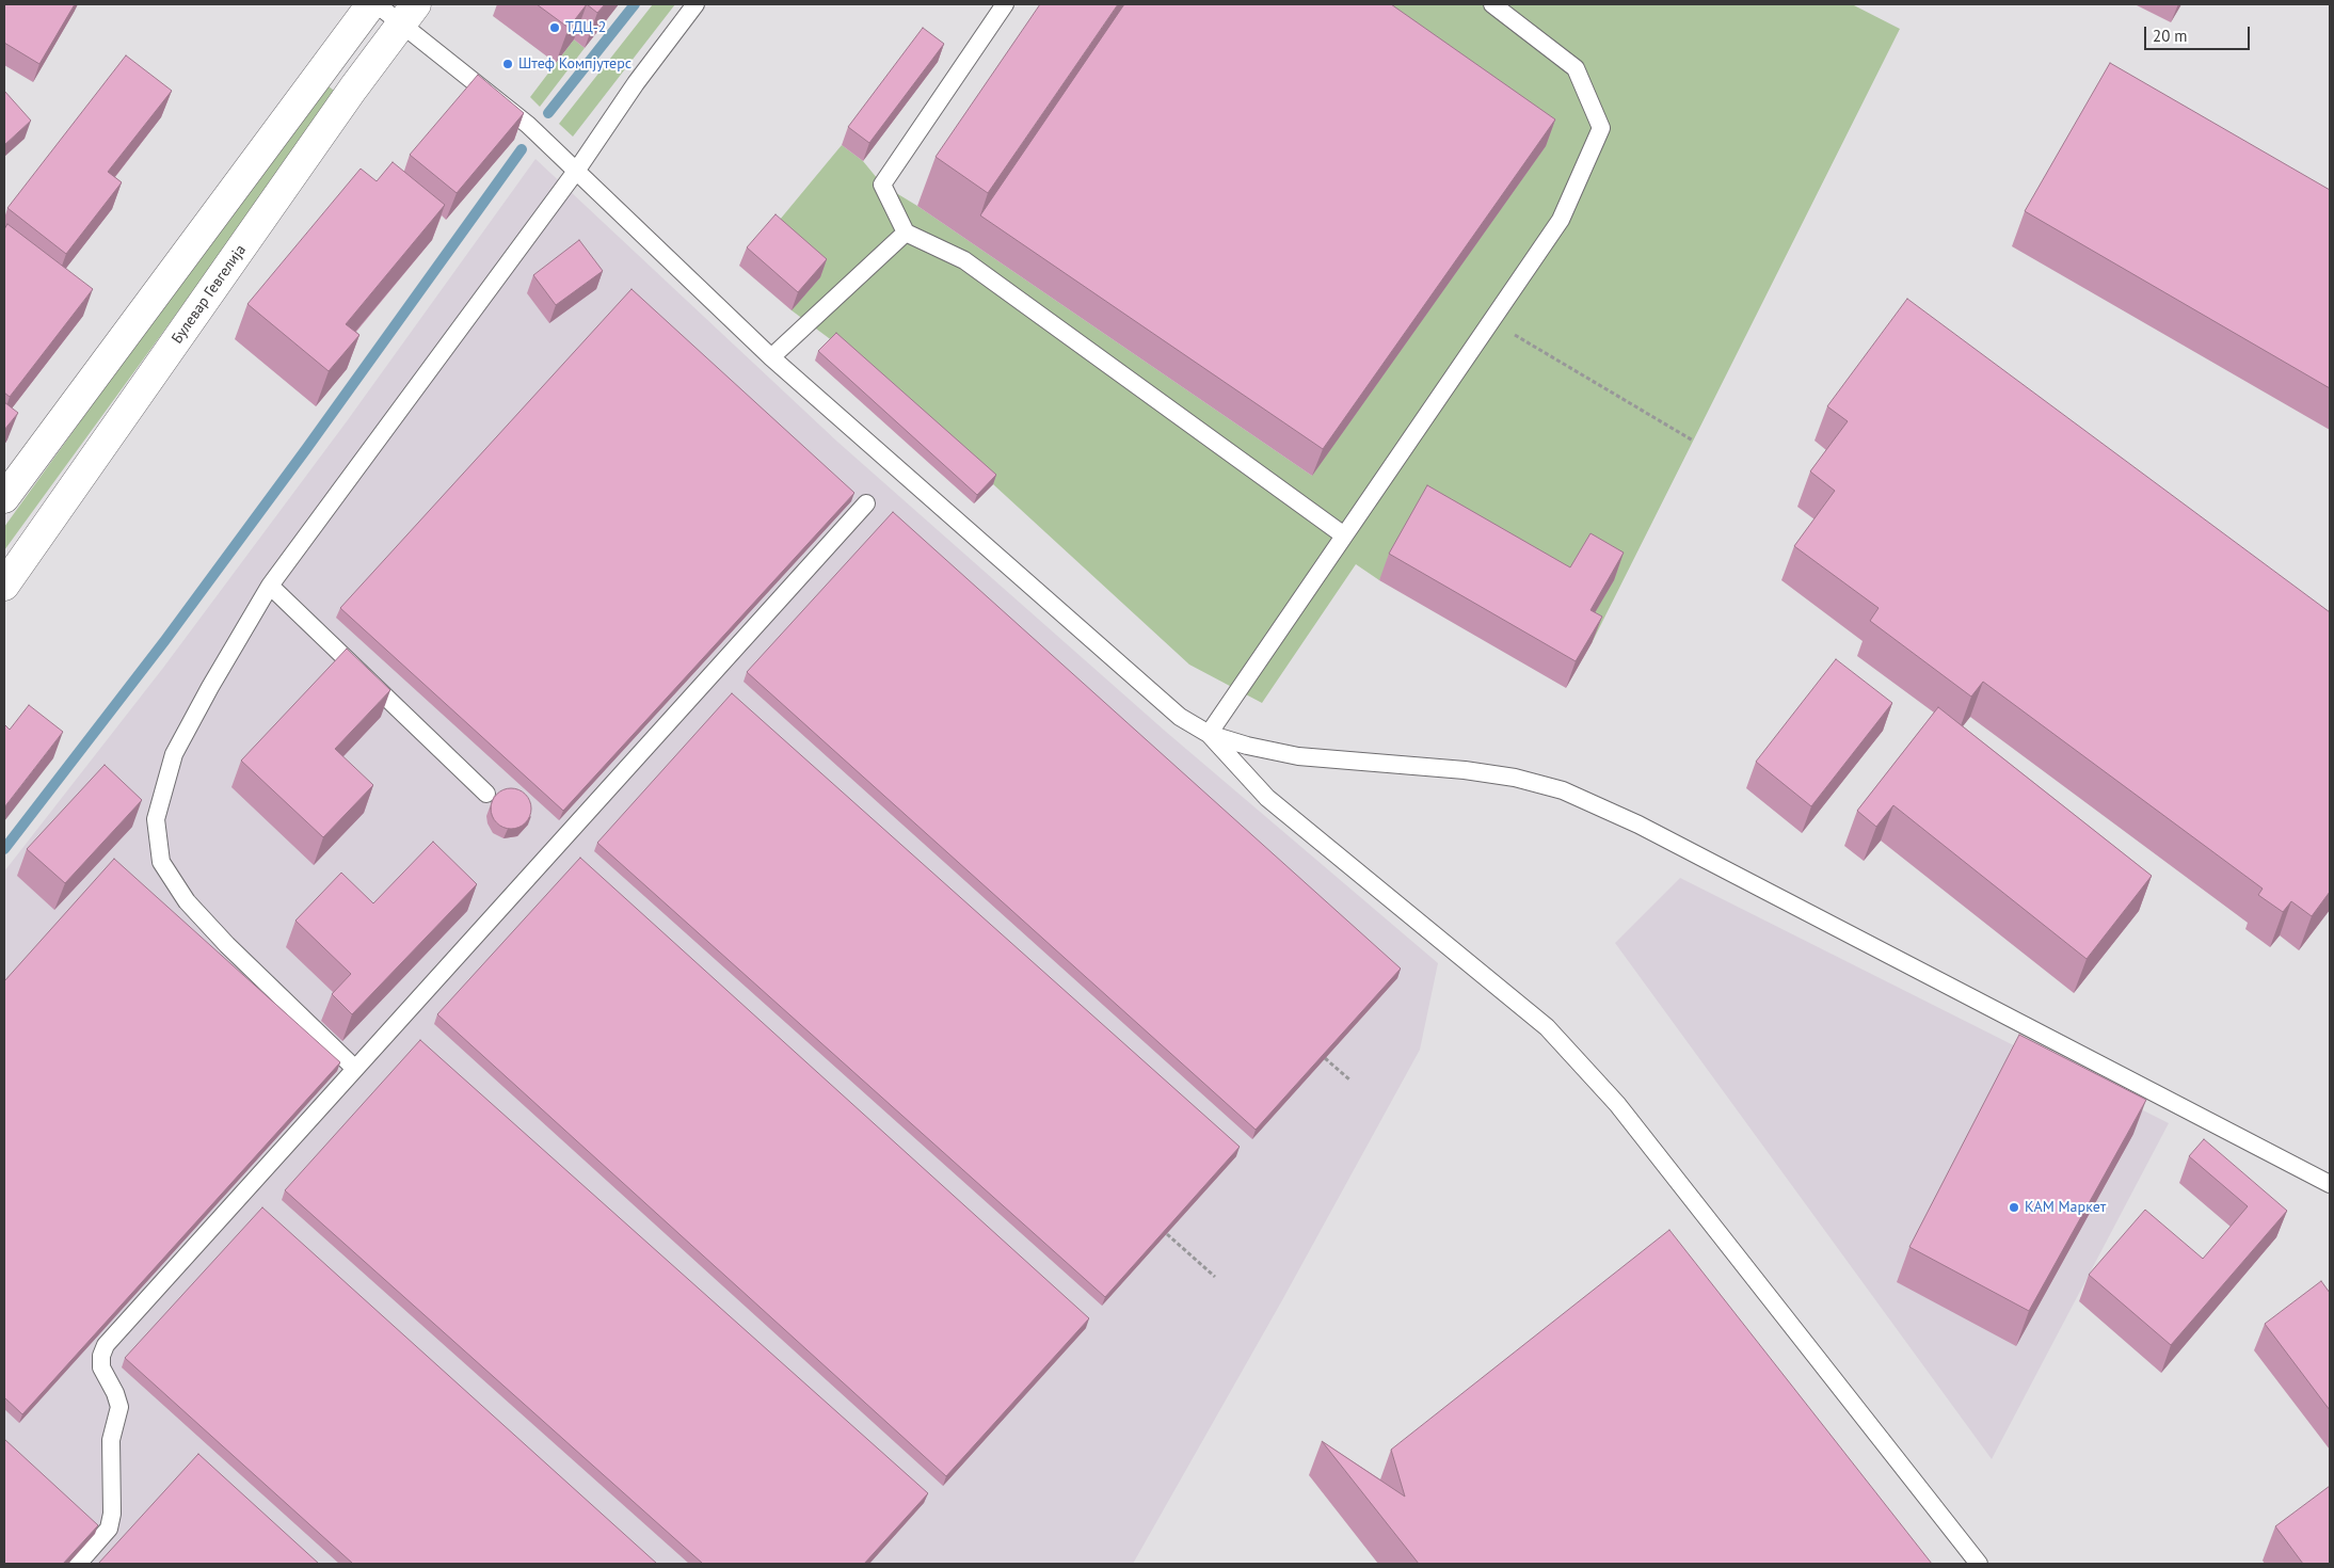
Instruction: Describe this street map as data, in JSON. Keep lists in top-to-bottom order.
{
  "streets": {
    "main road": ["Булевар Гевгелија"]
  },
  "places": ["ТДЦ-2", "Штеф Компјутерс", "КАМ Маркет"],
  "scale_bar": "20 m"
}
